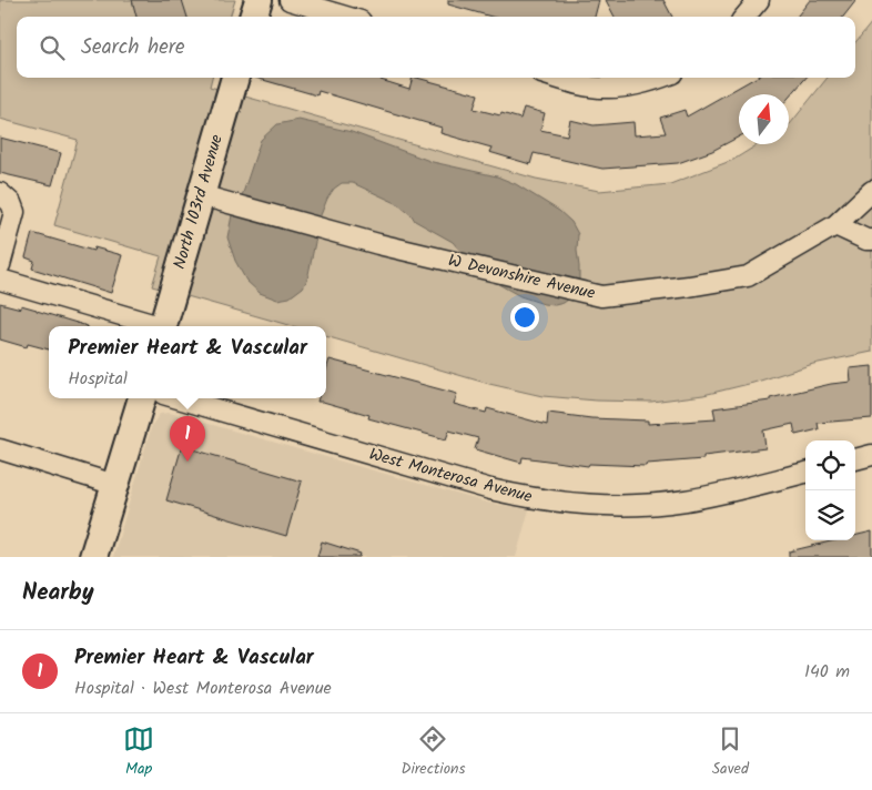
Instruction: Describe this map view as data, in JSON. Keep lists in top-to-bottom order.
{
  "streets": {
    "street": ["North 103rd Avenue", "W Devonshire Avenue", "West Monterosa Avenue"]
  },
  "crossings": [
    ["North 103rd Avenue", "W Devonshire Avenue"]
  ],
  "north": "top",
  "page": {
    "search": "Search here",
    "popup": ["Premier Heart & Vascular", "Hospital"],
    "pins": "1",
    "heading": "Nearby",
    "list": [
      {
        "mark": "1",
        "name": "Premier Heart & Vascular",
        "note": "Hospital · West Monterosa Avenue",
        "value": "140 m"
      }
    ],
    "nav": ["Map", "Directions", "Saved"]
  }
}
